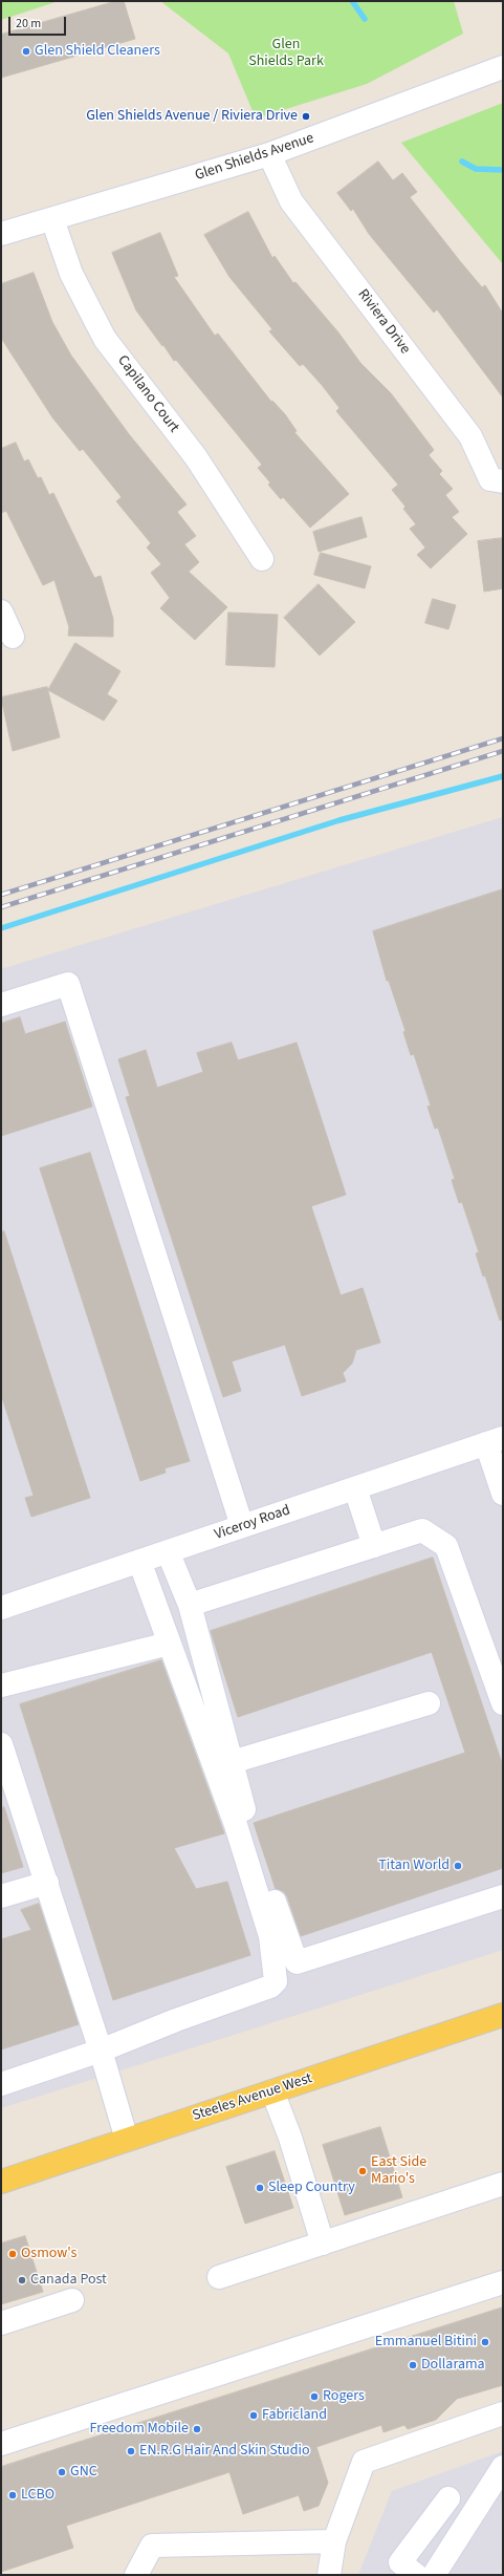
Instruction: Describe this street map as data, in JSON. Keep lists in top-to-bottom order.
{
  "streets": {
    "main road": ["Steeles Avenue West"],
    "street": [
      "Glen Shields Avenue",
      "Riviera Drive",
      "Capilano Court",
      "Viceroy Road"
    ]
  },
  "crossings": [
    ["Glen Shields Avenue", "Riviera Drive"],
    ["Glen Shields Avenue", "Capilano Court"]
  ],
  "parks": ["Glen Shields Park"],
  "places": [
    "Glen Shield Cleaners",
    "Glen Shields Avenue / Riviera Drive",
    "Titan World",
    "East Side Mario's",
    "Sleep Country",
    "Osmow's",
    "Canada Post",
    "Emmanuel Bitini",
    "Dollarama",
    "Rogers",
    "Fabricland",
    "Freedom Mobile",
    "EN.R.G Hair And Skin Studio",
    "GNC",
    "LCBO"
  ],
  "scale_bar": "20 m"
}
